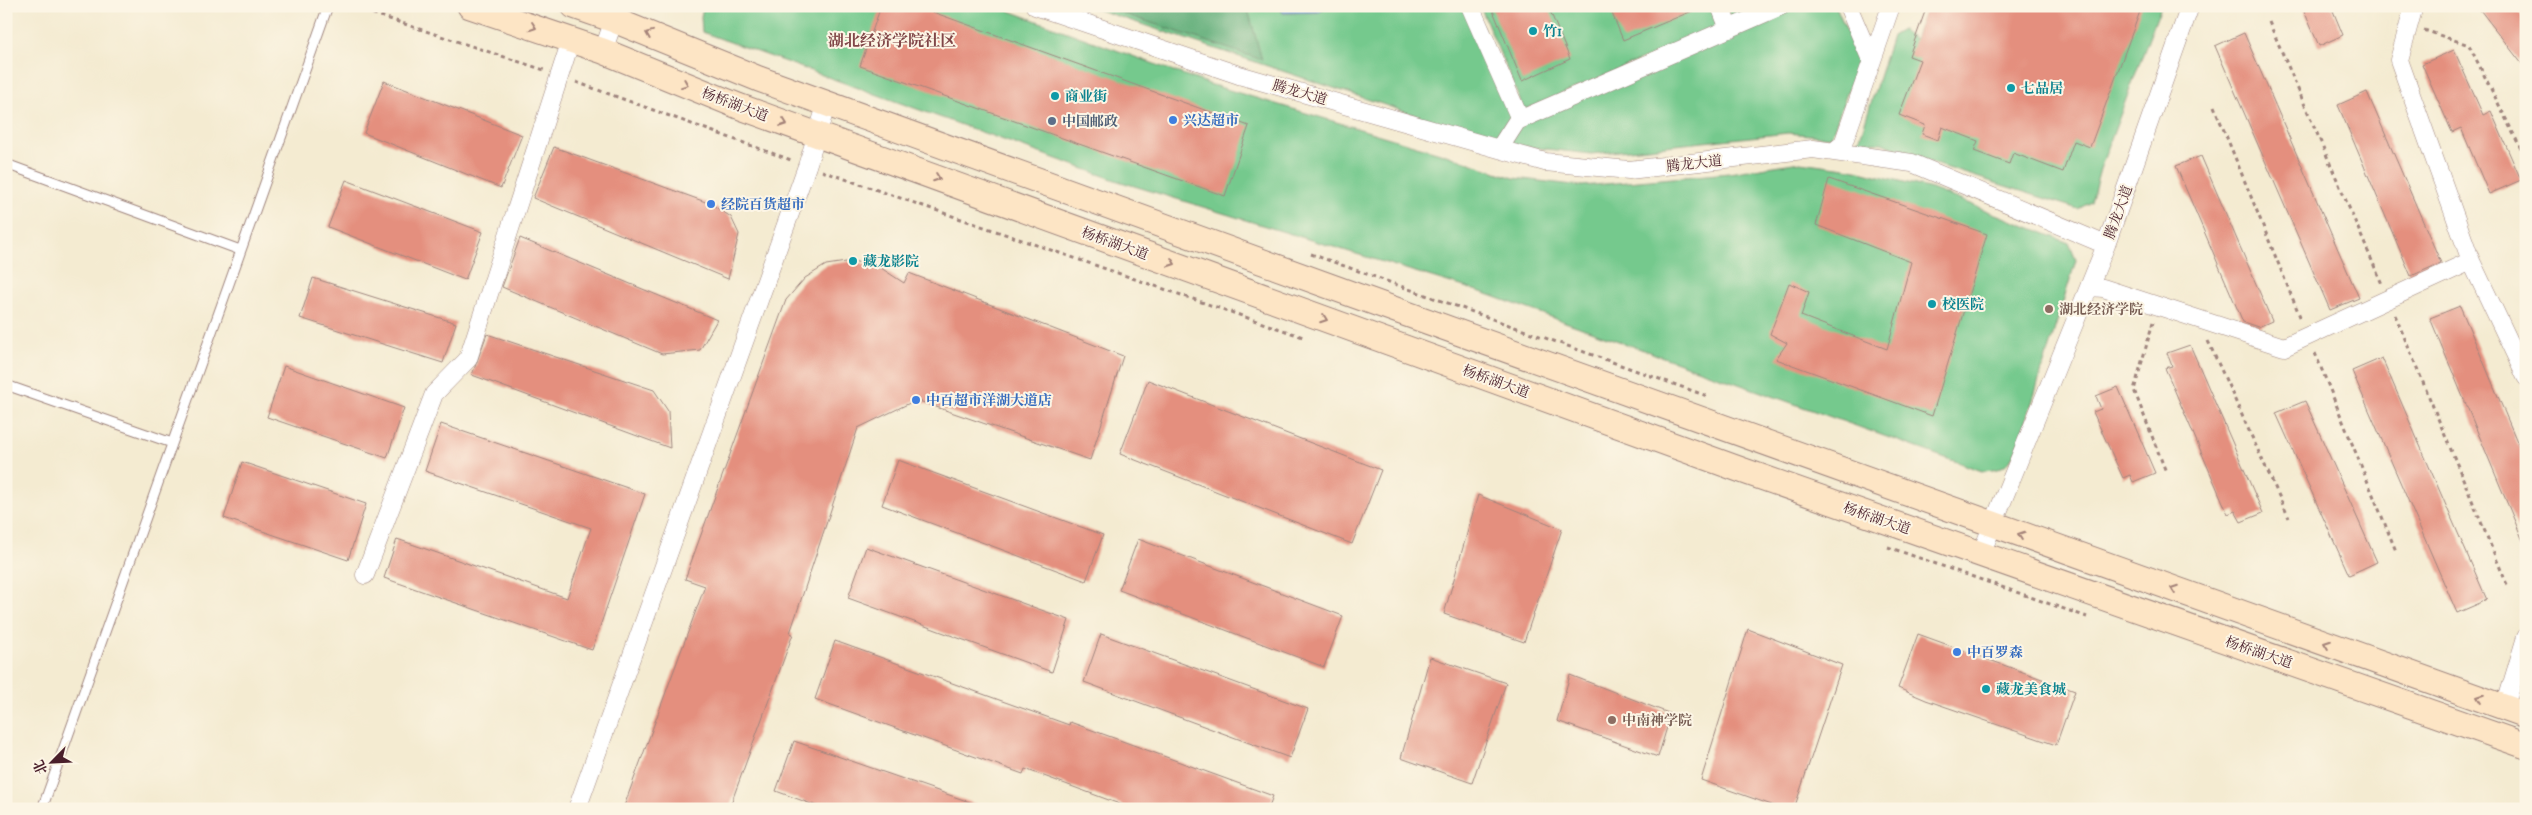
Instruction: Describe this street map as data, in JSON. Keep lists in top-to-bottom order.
{
  "streets": {
    "main road": ["杨桥湖大道"],
    "street": ["腾龙大道"]
  },
  "districts": ["湖北经济学院社区"],
  "places": [
    "竹1",
    "七品居",
    "商业街",
    "兴达超市",
    "中国邮政",
    "经院百货超市",
    "藏龙影院",
    "校医院",
    "湖北经济学院",
    "中百超市洋湖大道店",
    "中百罗森",
    "藏龙美食城",
    "中南神学院"
  ],
  "north": "bottom left"
}
